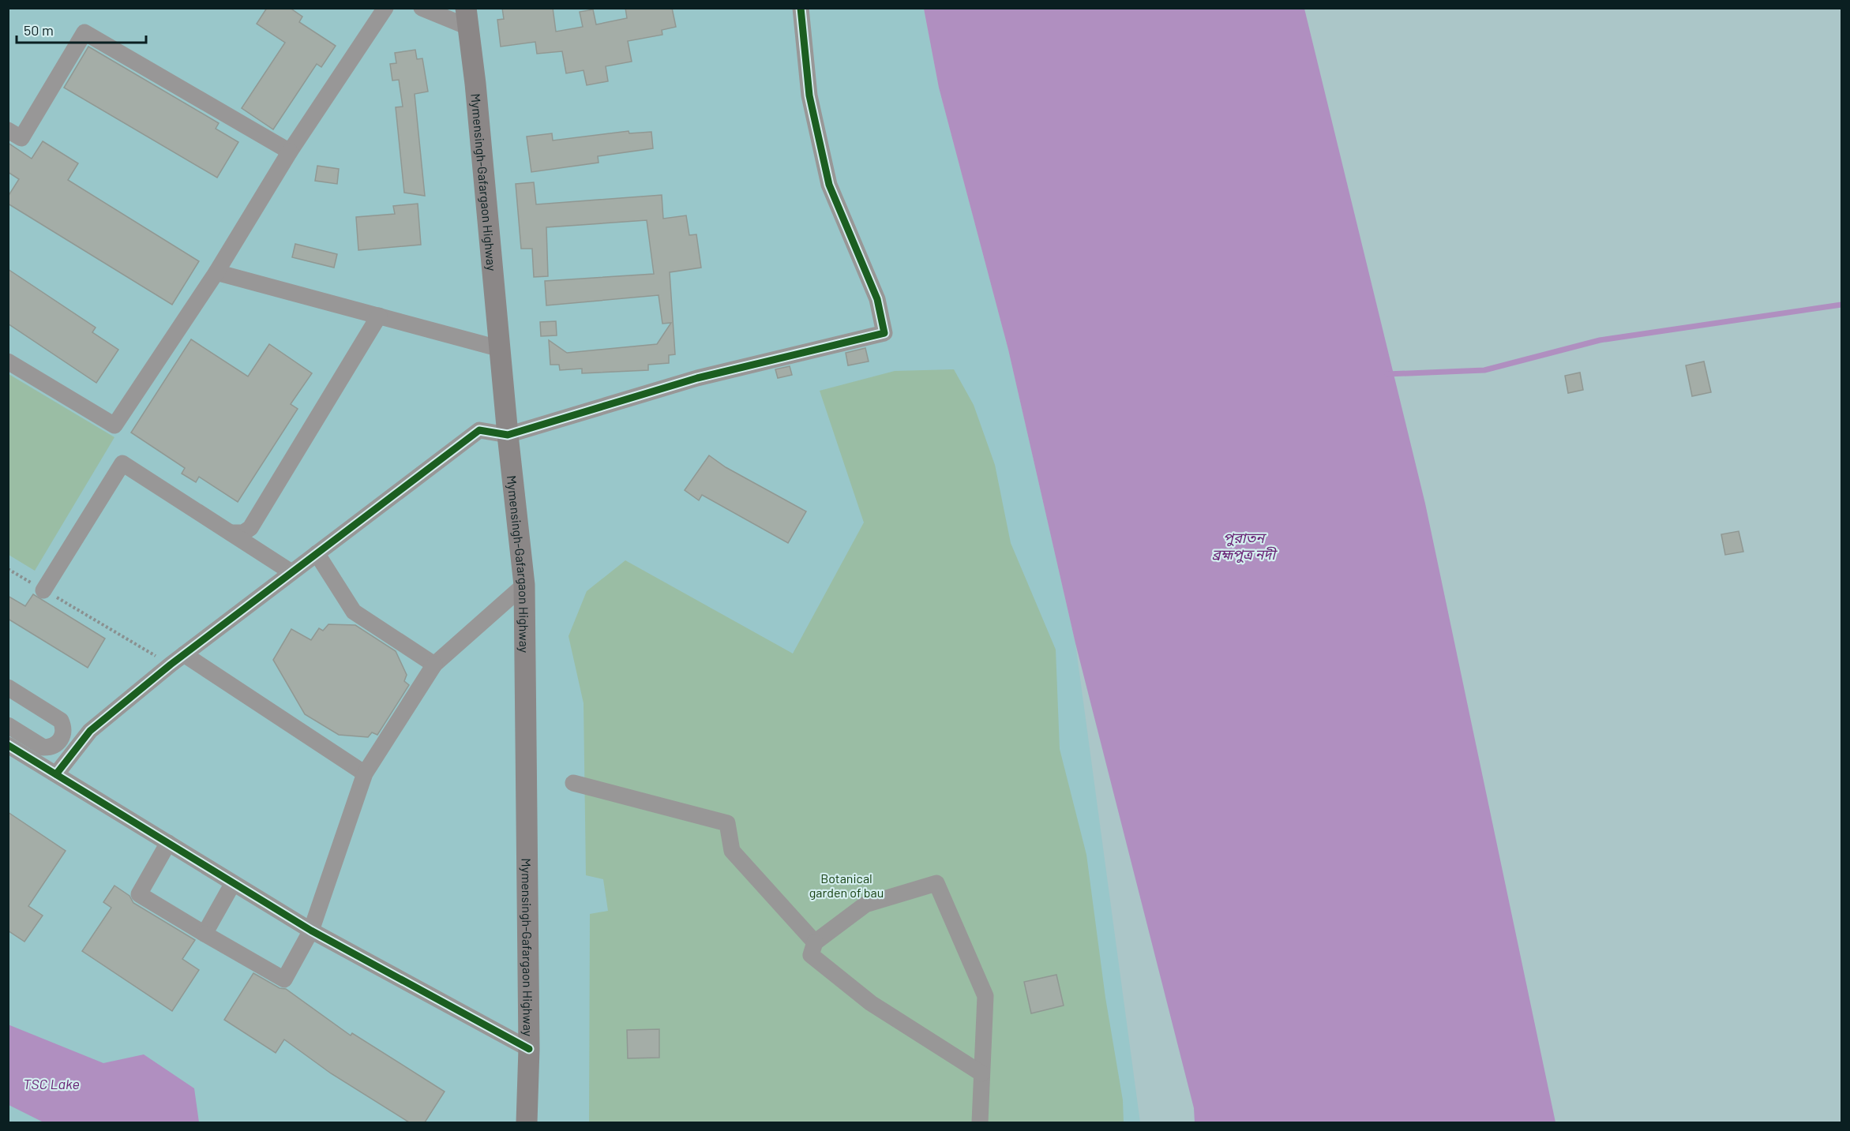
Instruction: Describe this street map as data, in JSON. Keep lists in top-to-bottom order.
{
  "streets": {
    "main road": ["Mymensingh-Gafargaon Highway"]
  },
  "water": ["পুরাতন ব্রহ্মপুত্র নদী", "TSC Lake"],
  "parks": ["Botanical garden of bau"],
  "scale_bar": "50 m"
}
